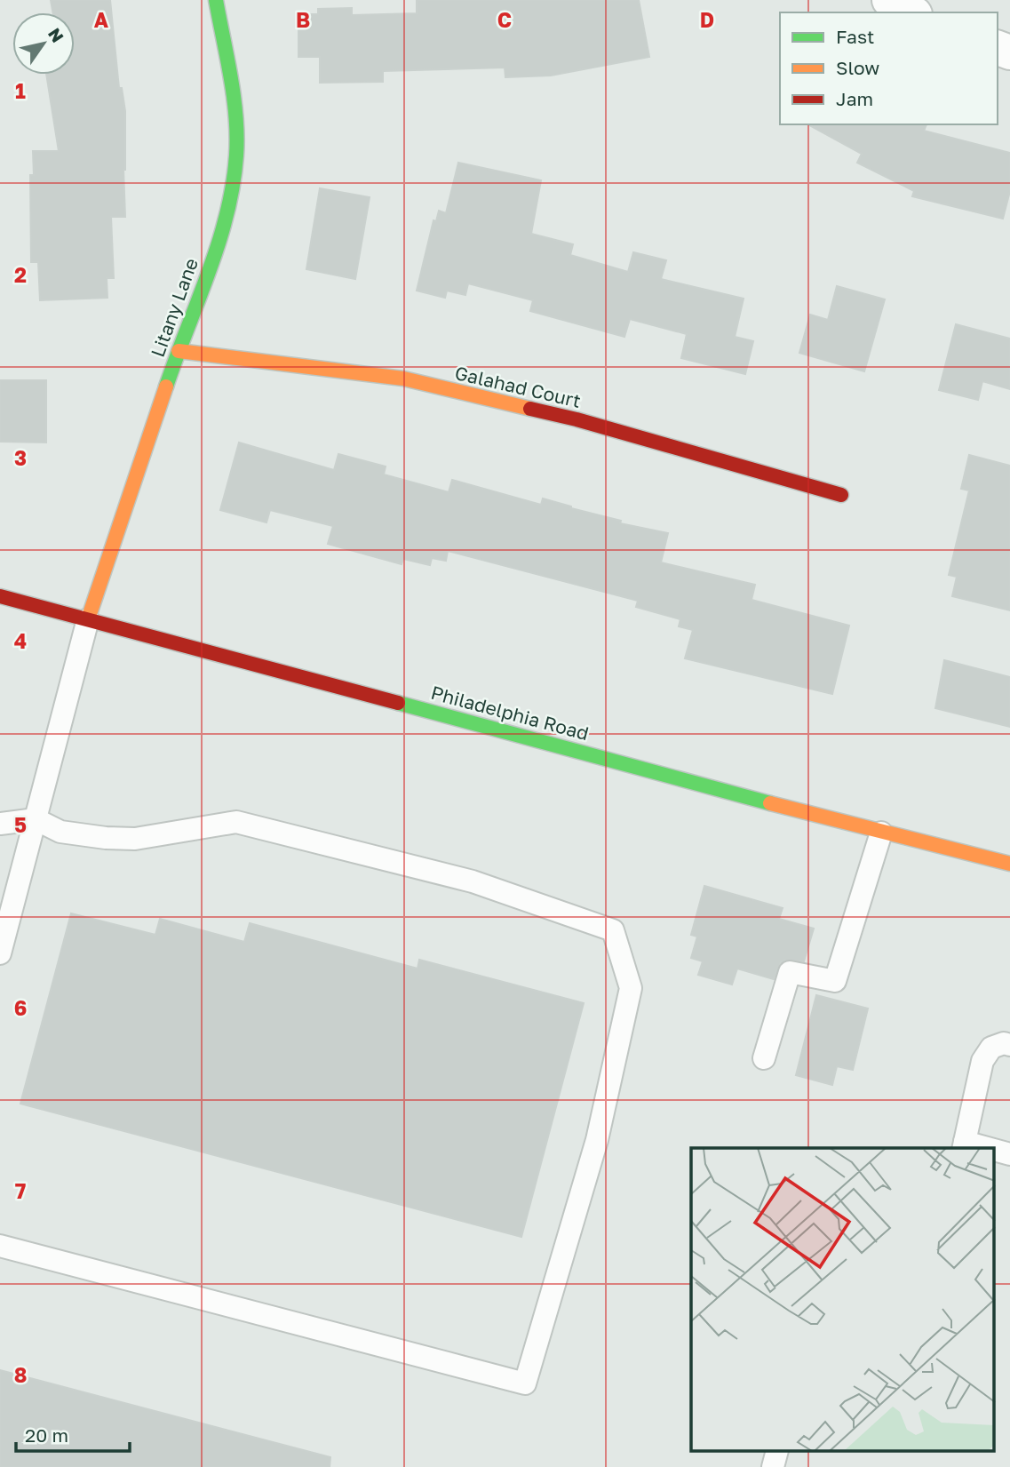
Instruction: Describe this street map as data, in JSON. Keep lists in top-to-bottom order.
{
  "streets": {
    "street": ["Litany Lane", "Galahad Court", "Philadelphia Road"]
  },
  "crossings": [
    ["Litany Lane", "Galahad Court"],
    ["Litany Lane", "Philadelphia Road"]
  ],
  "legend": ["Fast", "Slow", "Jam"],
  "scale_bar": "20 m",
  "north": "top right",
  "grid": {
    "columns": [
      "A",
      "B",
      "C",
      "D"
    ],
    "rows": [
      "1",
      "2",
      "3",
      "4",
      "5",
      "6",
      "7",
      "8"
    ]
  }
}
